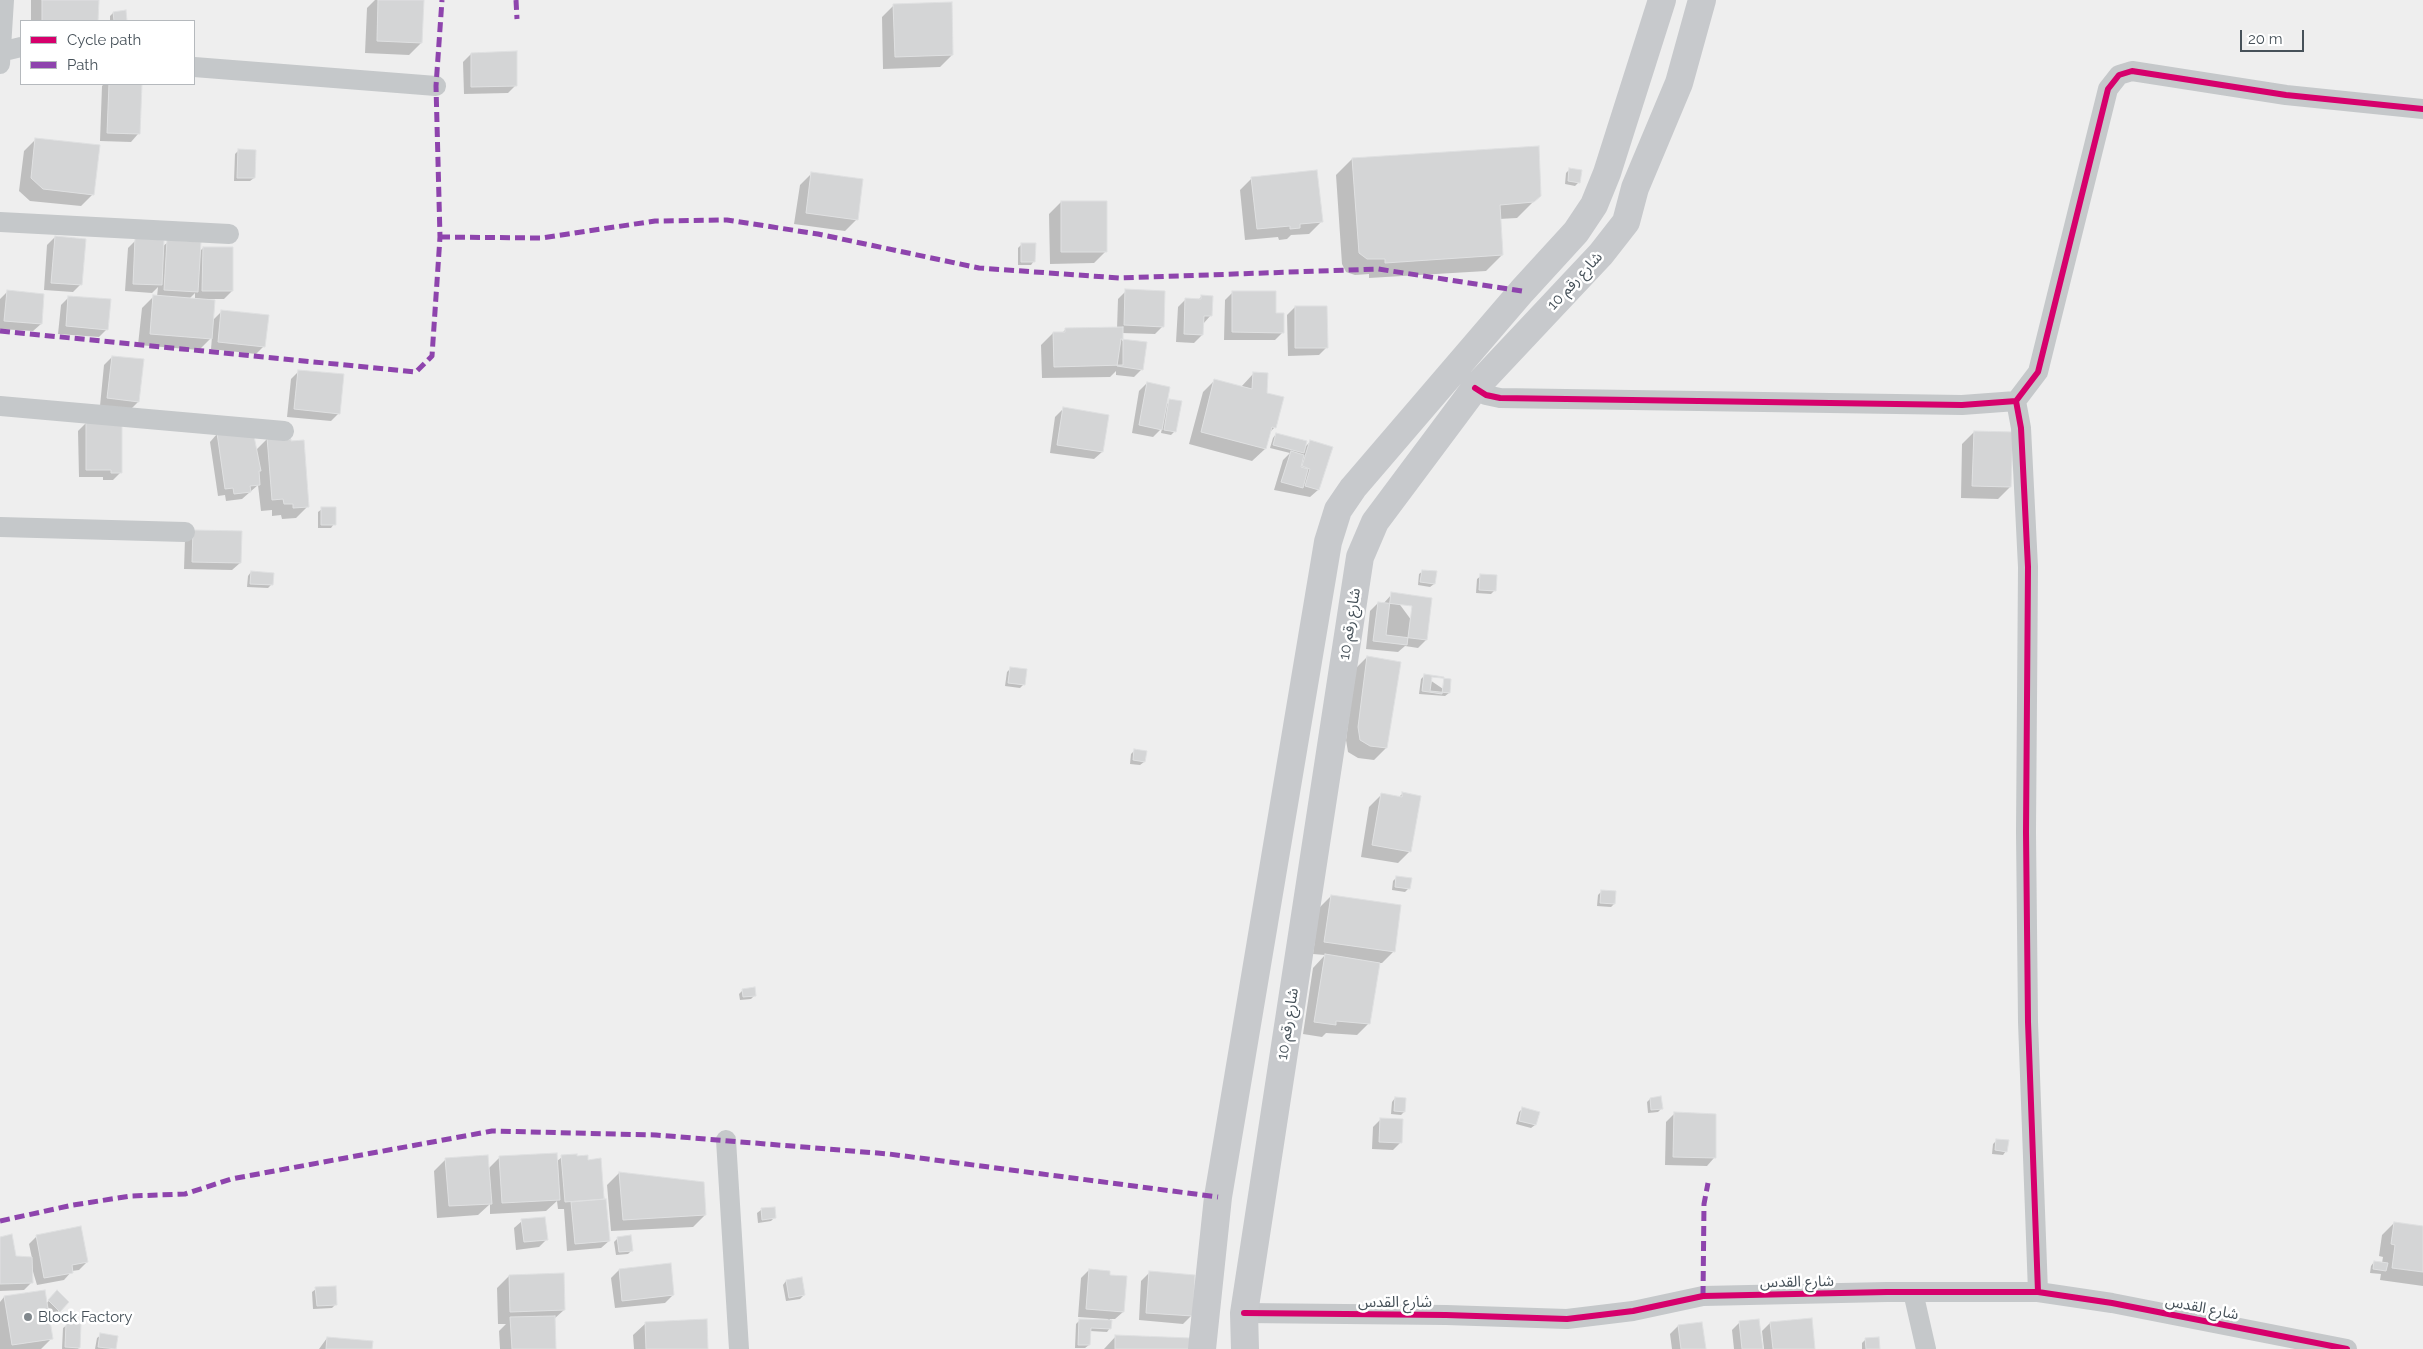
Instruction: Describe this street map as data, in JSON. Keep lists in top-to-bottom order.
{
  "streets": {
    "main road": ["شارع رقم 10"],
    "street": ["شارع القدس"]
  },
  "crossings": [
    ["شارع رقم 10", "شارع القدس"]
  ],
  "places": ["Block Factory"],
  "legend": ["Cycle path", "Path"],
  "scale_bar": "20 m"
}
